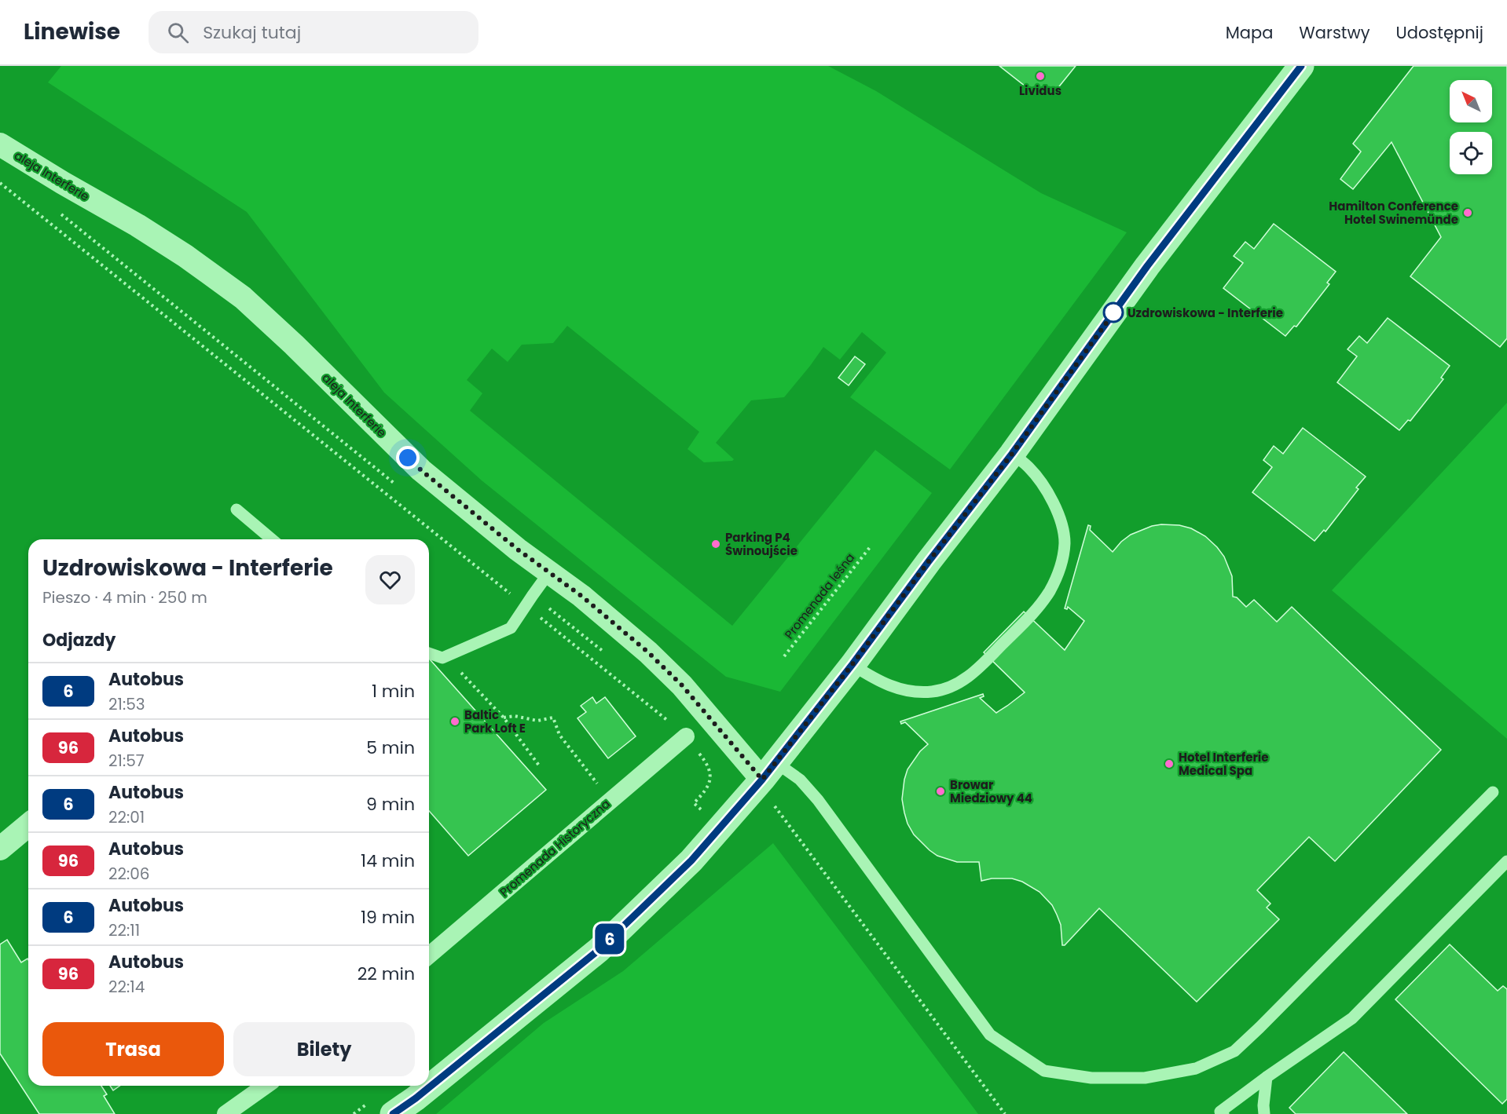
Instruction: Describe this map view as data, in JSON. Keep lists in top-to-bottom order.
{
  "streets": {
    "street": ["aleja Interferie", "Promenada Historyczna"],
    "path": ["Promenada leśna"]
  },
  "places": [
    "Lividus",
    "Hamilton Conference Hotel Swinemünde",
    "Uzdrowiskowa - Interferie",
    "Parking P4 Świnoujście",
    "Baltic Park Loft E",
    "Hotel Interferie Medical Spa",
    "Browar Miedziowy 44"
  ],
  "lines": ["bus line 6"],
  "north": "top left",
  "page": {
    "header": "Linewise",
    "search": "Szukaj tutaj",
    "nav": ["Mapa", "Warstwy", "Udostępnij"],
    "on_map": "6",
    "heading": [
      ["Uzdrowiskowa - Interferie", "Pieszo · 4 min · 250 m"],
      "Odjazdy"
    ],
    "list": [
      {
        "mark": "6",
        "name": "Autobus",
        "note": "21:53",
        "value": "1 min"
      },
      {
        "mark": "96",
        "name": "Autobus",
        "note": "21:57",
        "value": "5 min"
      },
      {
        "mark": "6",
        "name": "Autobus",
        "note": "22:01",
        "value": "9 min"
      },
      {
        "mark": "96",
        "name": "Autobus",
        "note": "22:06",
        "value": "14 min"
      },
      {
        "mark": "6",
        "name": "Autobus",
        "note": "22:11",
        "value": "19 min"
      },
      {
        "mark": "96",
        "name": "Autobus",
        "note": "22:14",
        "value": "22 min"
      }
    ],
    "buttons": ["Trasa", "Bilety"]
  }
}
